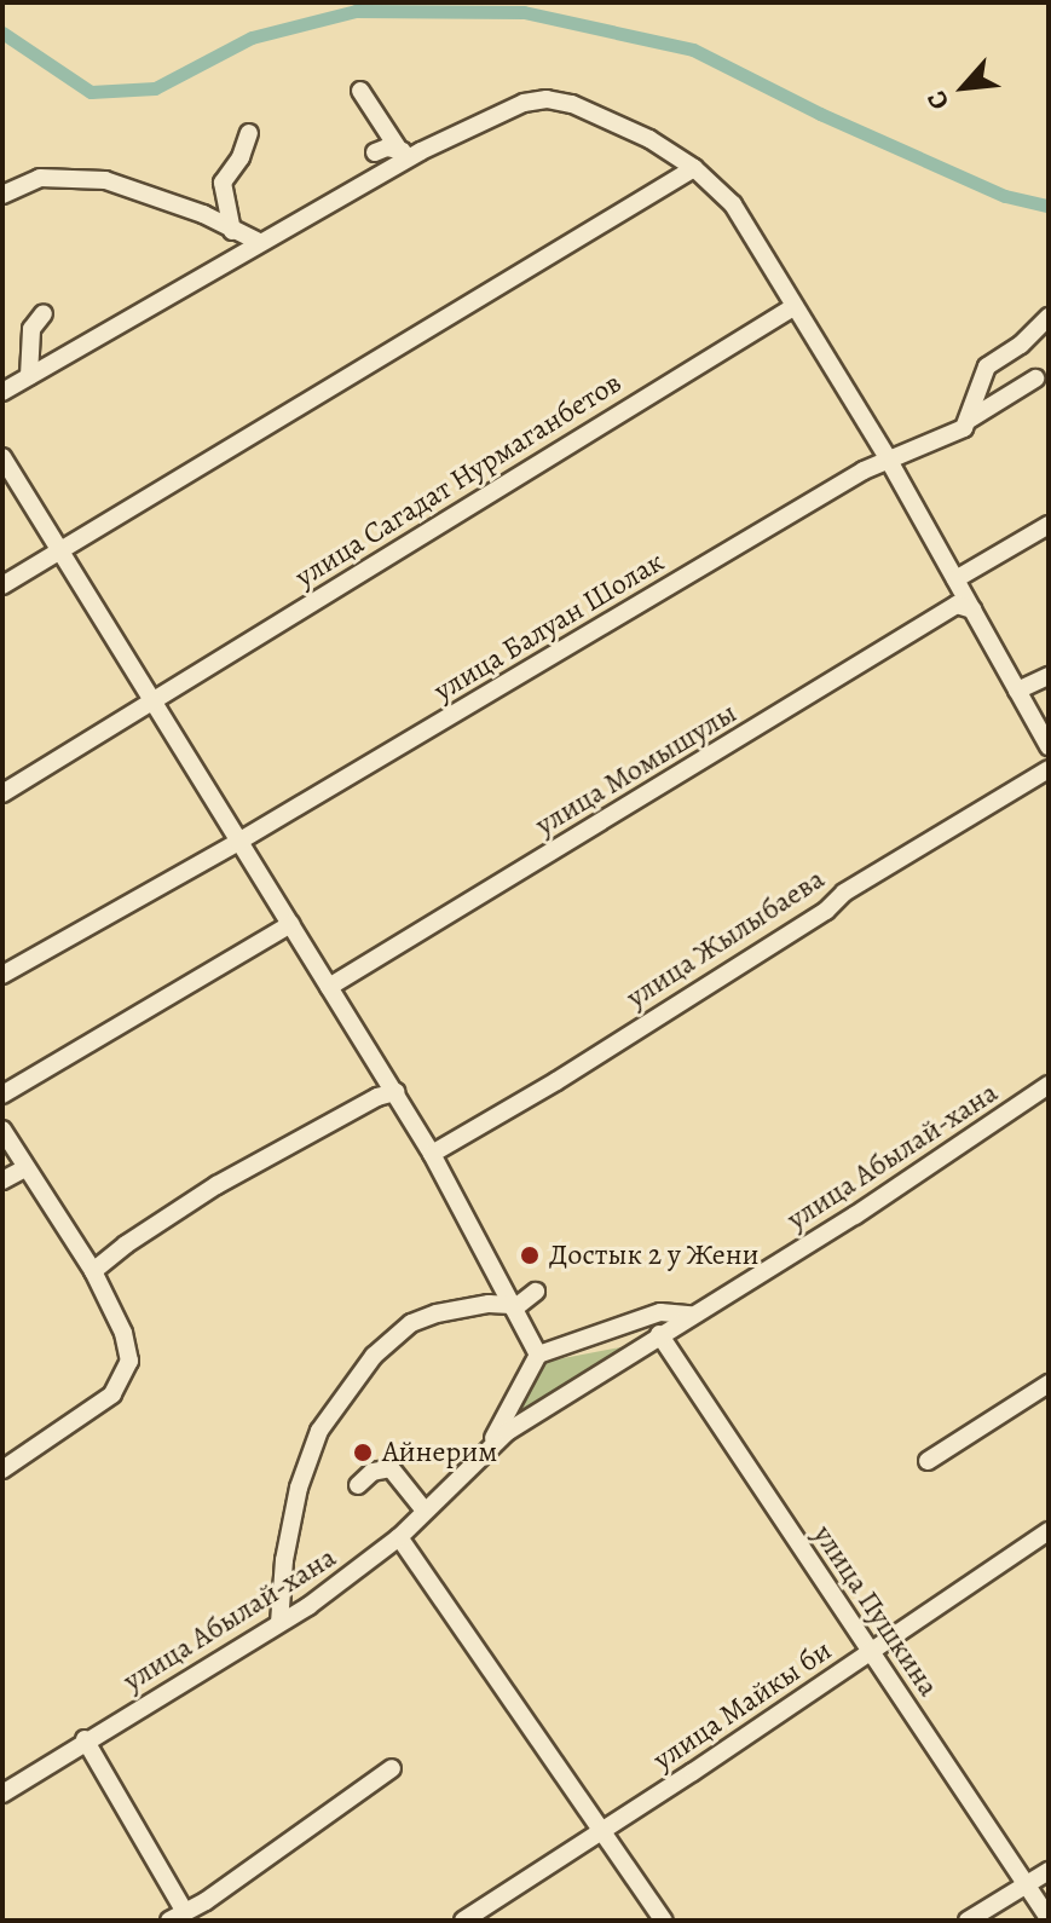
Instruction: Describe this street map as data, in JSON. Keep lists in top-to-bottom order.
{
  "streets": {
    "street": [
      "улица Сагадат Нурмаганбетов",
      "улица Балуан Шолак",
      "улица Момышулы",
      "улица Жылыбаева",
      "улица Абылай-хана",
      "улица Пушкина",
      "улица Майкы би"
    ]
  },
  "crossings": [
    ["улица Абылай-хана", "улица Пушкина"],
    ["улица Пушкина", "улица Майкы би"]
  ],
  "places": ["Достык 2 у Жени", "Айнерим"],
  "north": "bottom left"
}
